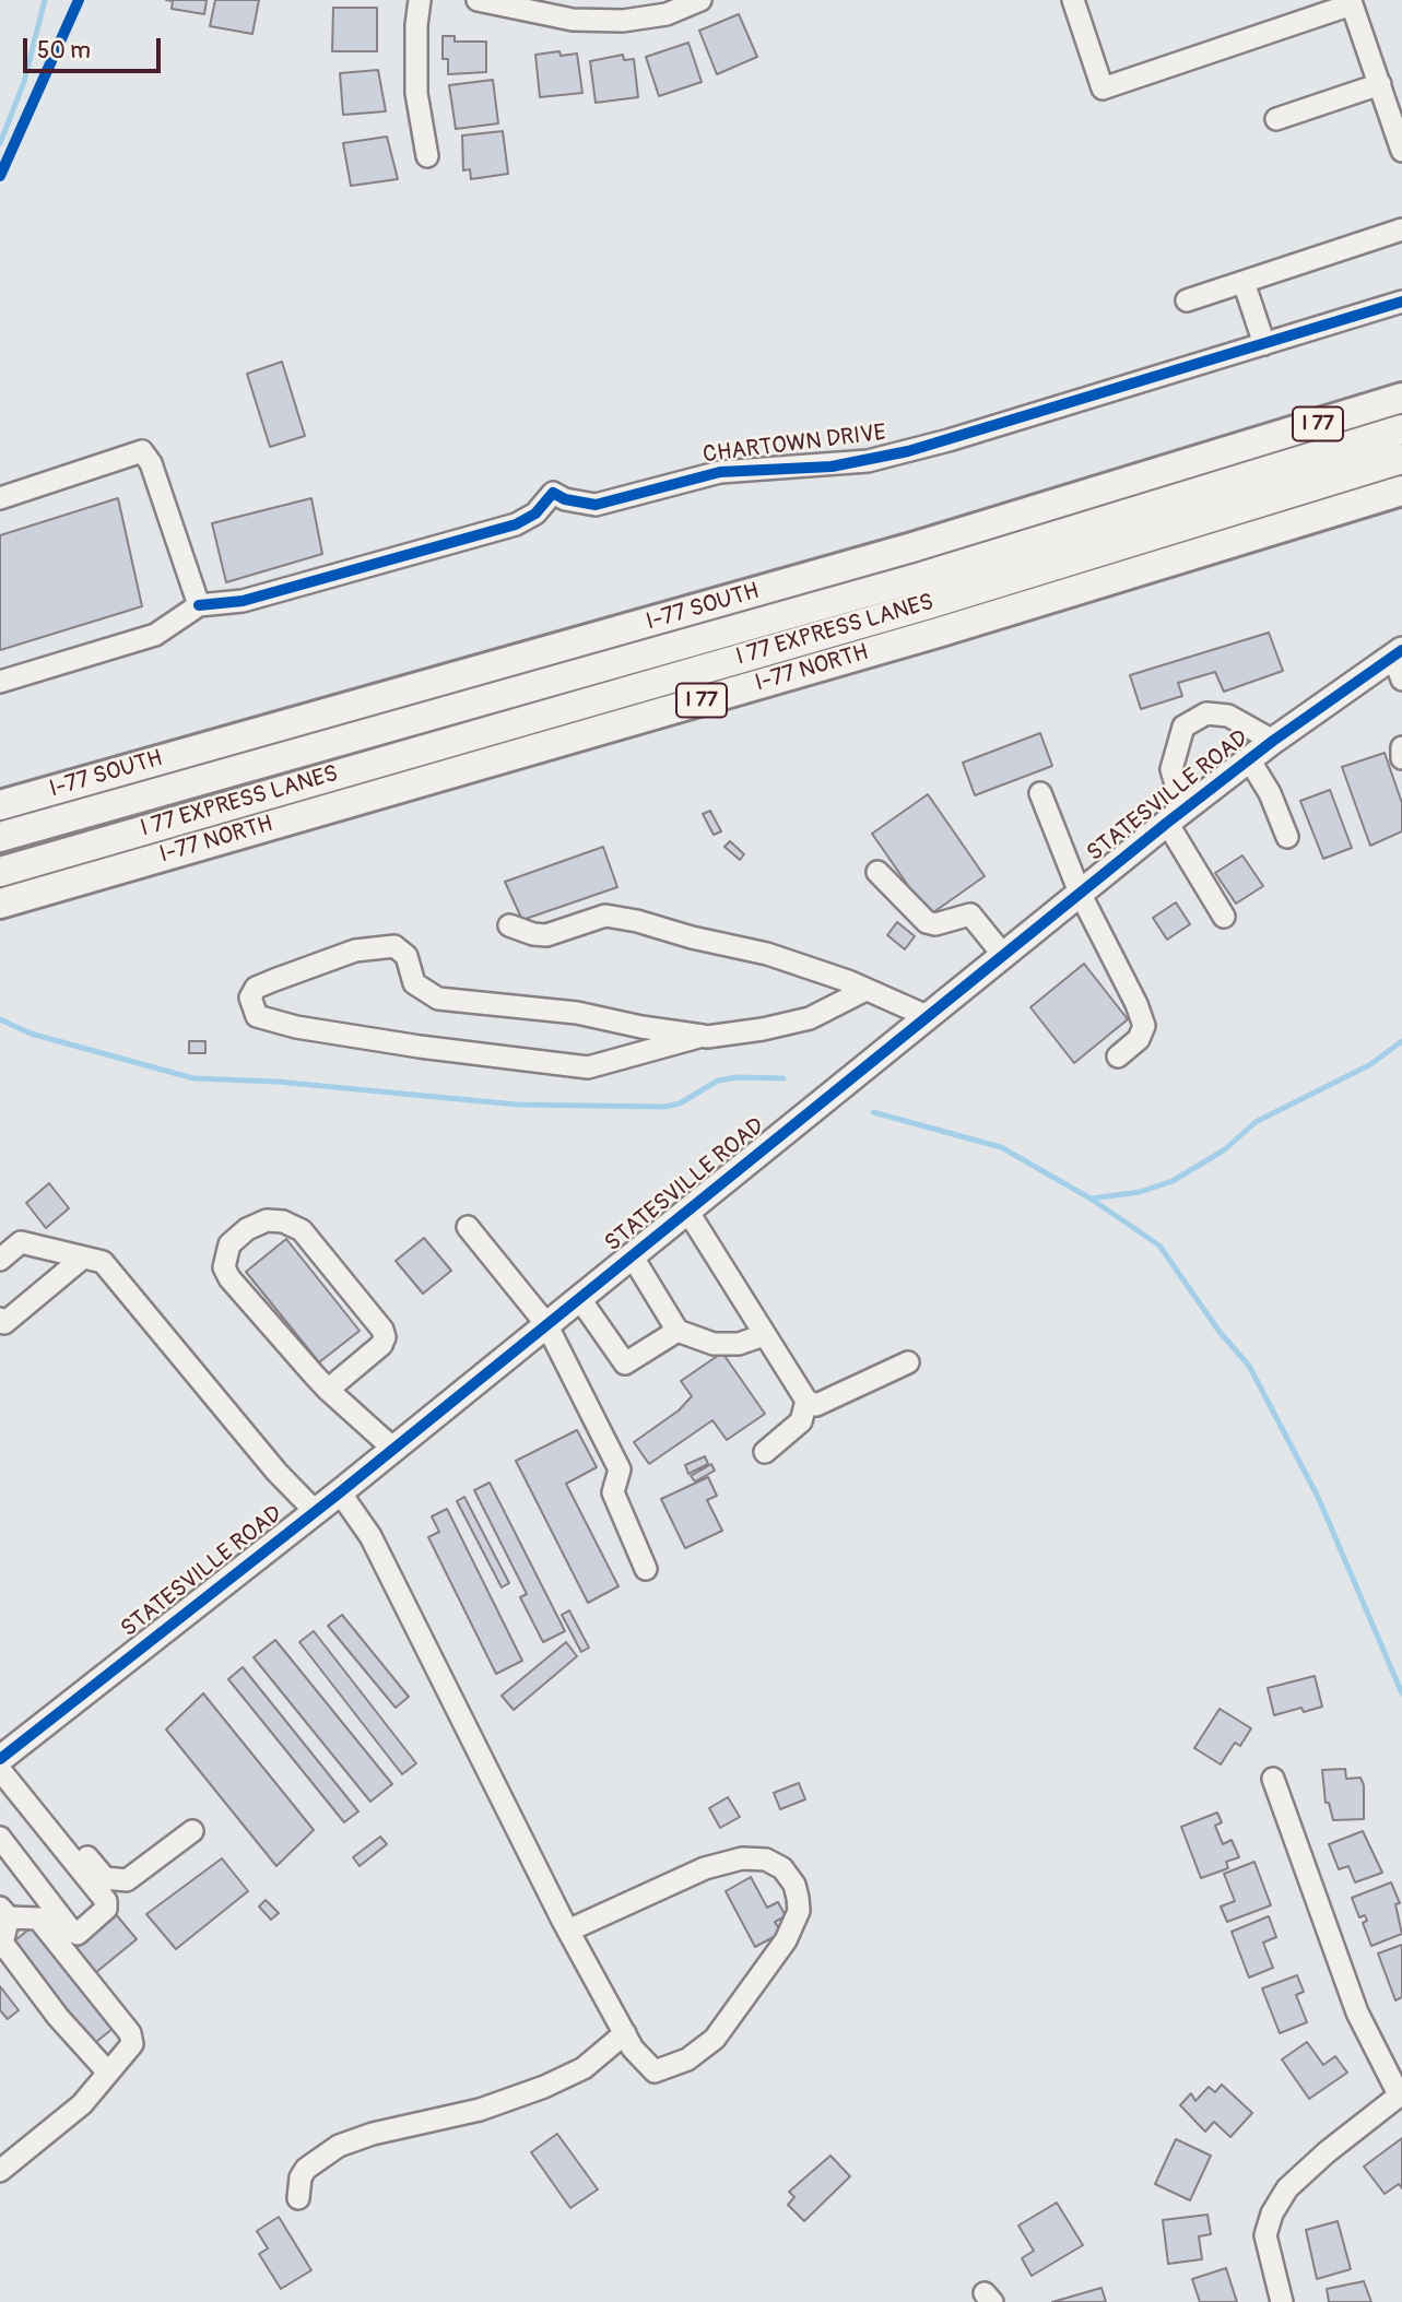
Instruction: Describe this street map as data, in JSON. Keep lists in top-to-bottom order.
{
  "streets": {
    "highway": [
      "I 77",
      "I-77 SOUTH",
      "I 77 EXPRESS LANES",
      "I-77 NORTH"
    ],
    "main road": ["STATESVILLE ROAD"],
    "street": ["CHARTOWN DRIVE"]
  },
  "scale_bar": "50 m"
}
